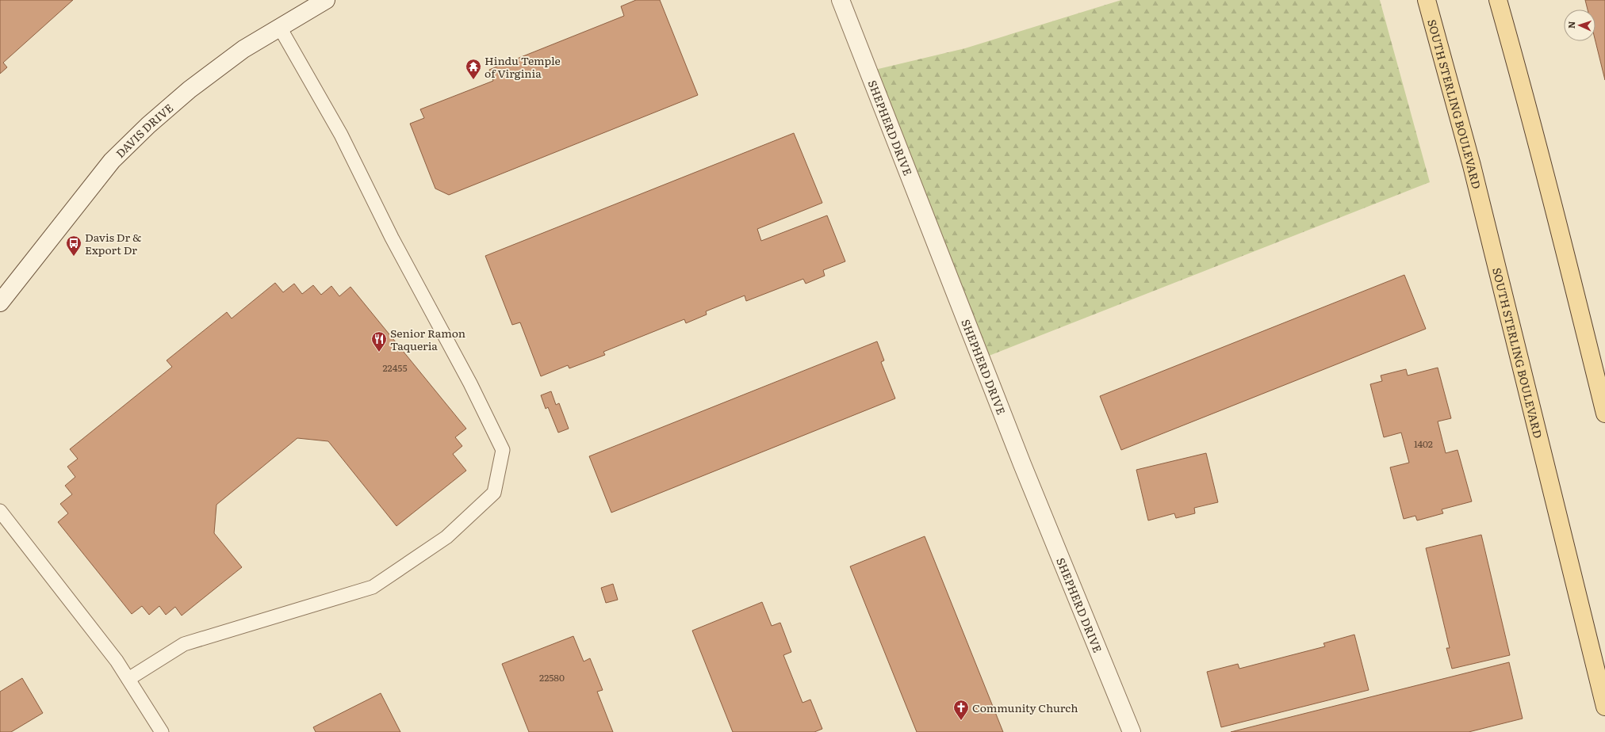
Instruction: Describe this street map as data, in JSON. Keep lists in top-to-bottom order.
{
  "streets": {
    "main road": ["SOUTH STERLING BOULEVARD"],
    "street": ["SHEPHERD DRIVE", "DAVIS DRIVE"]
  },
  "places": {
    "temple": ["Hindu Temple of Virginia"],
    "bus stop": ["Davis Dr & Export Dr"],
    "restaurant": ["Senior Ramon Taqueria"],
    "church": ["Community Church"]
  },
  "house_numbers": ["22455", "1402", "22580"],
  "north": "left"
}
